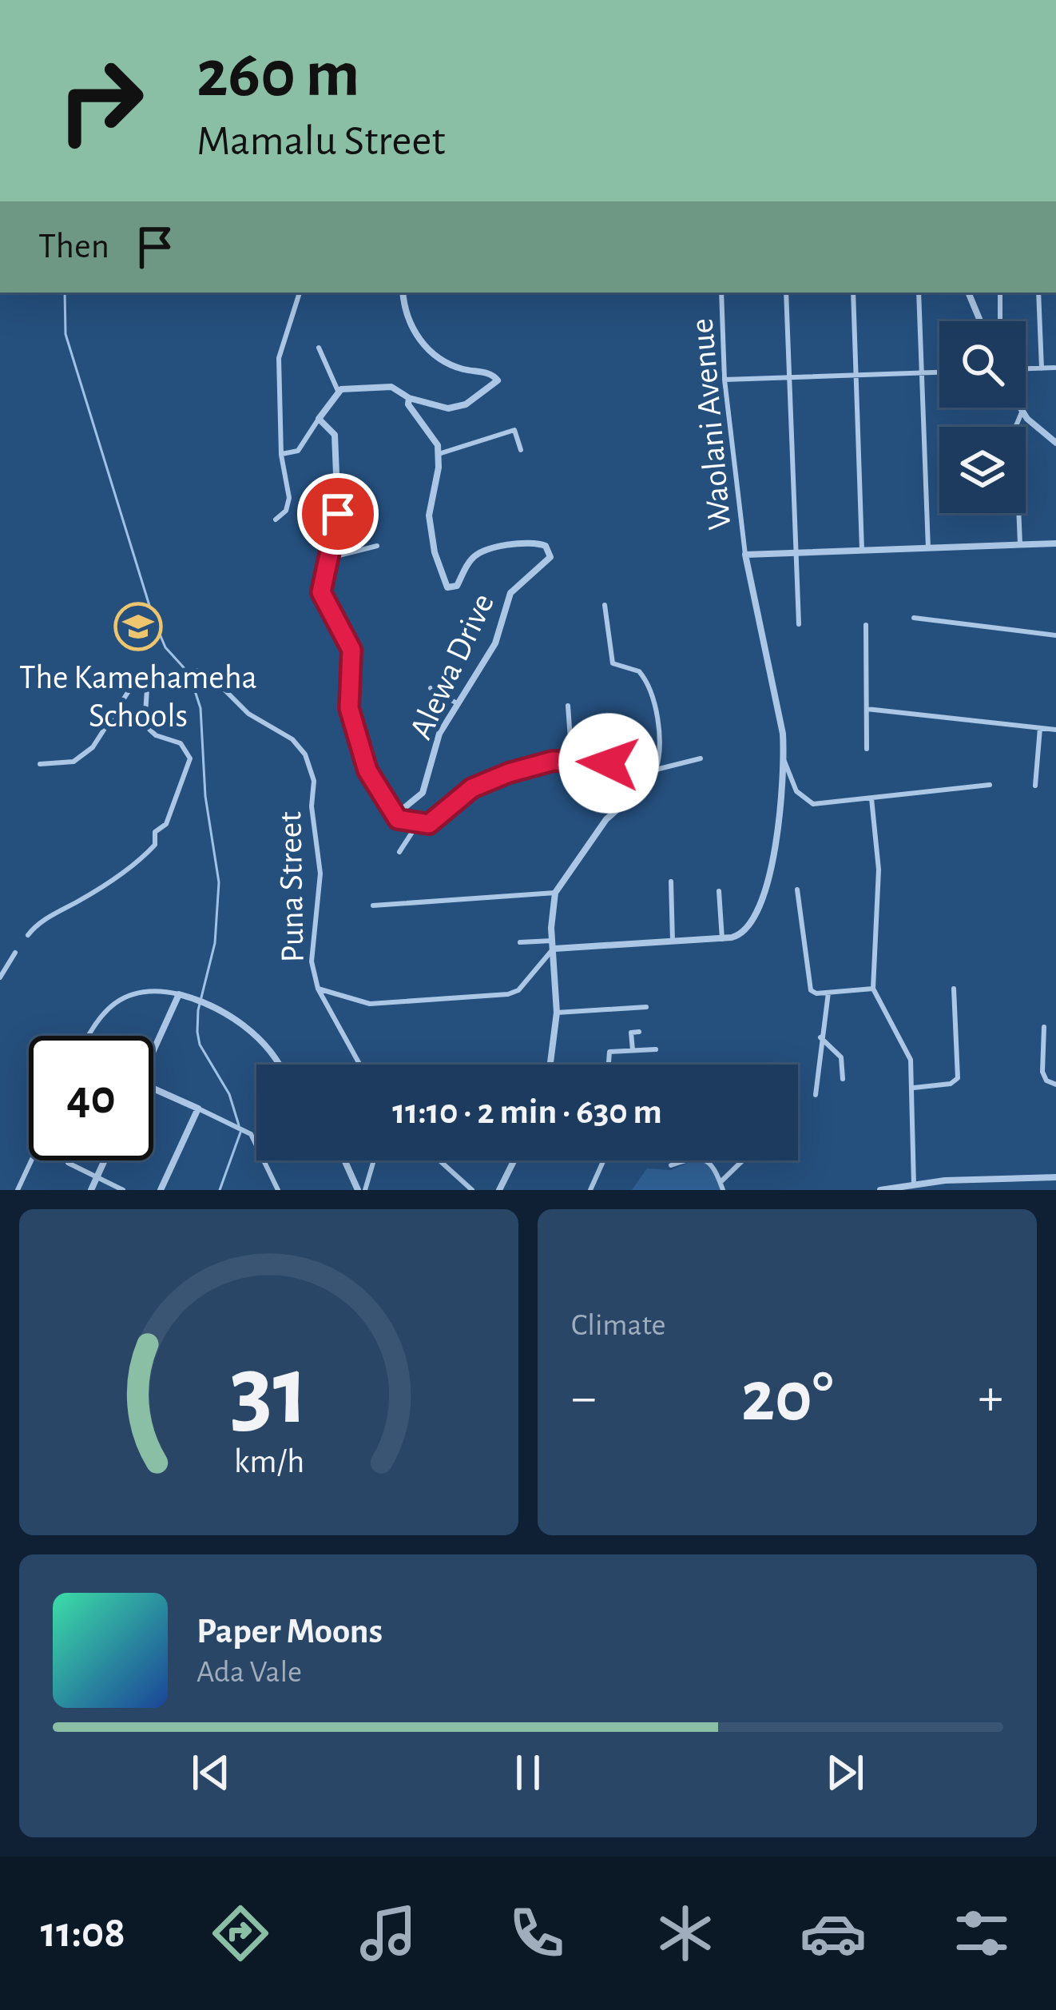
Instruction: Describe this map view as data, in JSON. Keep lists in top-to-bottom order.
{
  "streets": {
    "street": ["Waolani Avenue", "Alewa Drive", "Puna Street"]
  },
  "places": {
    "school or university": ["The Kamehameha Schools"]
  },
  "page": {
    "turn": ["260 m", "Mamalu Street"],
    "then": "Then",
    "limit": "40",
    "trip": "11:10 · 2 min · 630 m",
    "tile": "Climate",
    "heat": ["−", "20°", "+"],
    "song": ["Paper Moons", "Ada Vale"],
    "tabs": "11:08",
    "gauge": ["31", "km/h"]
  }
}
